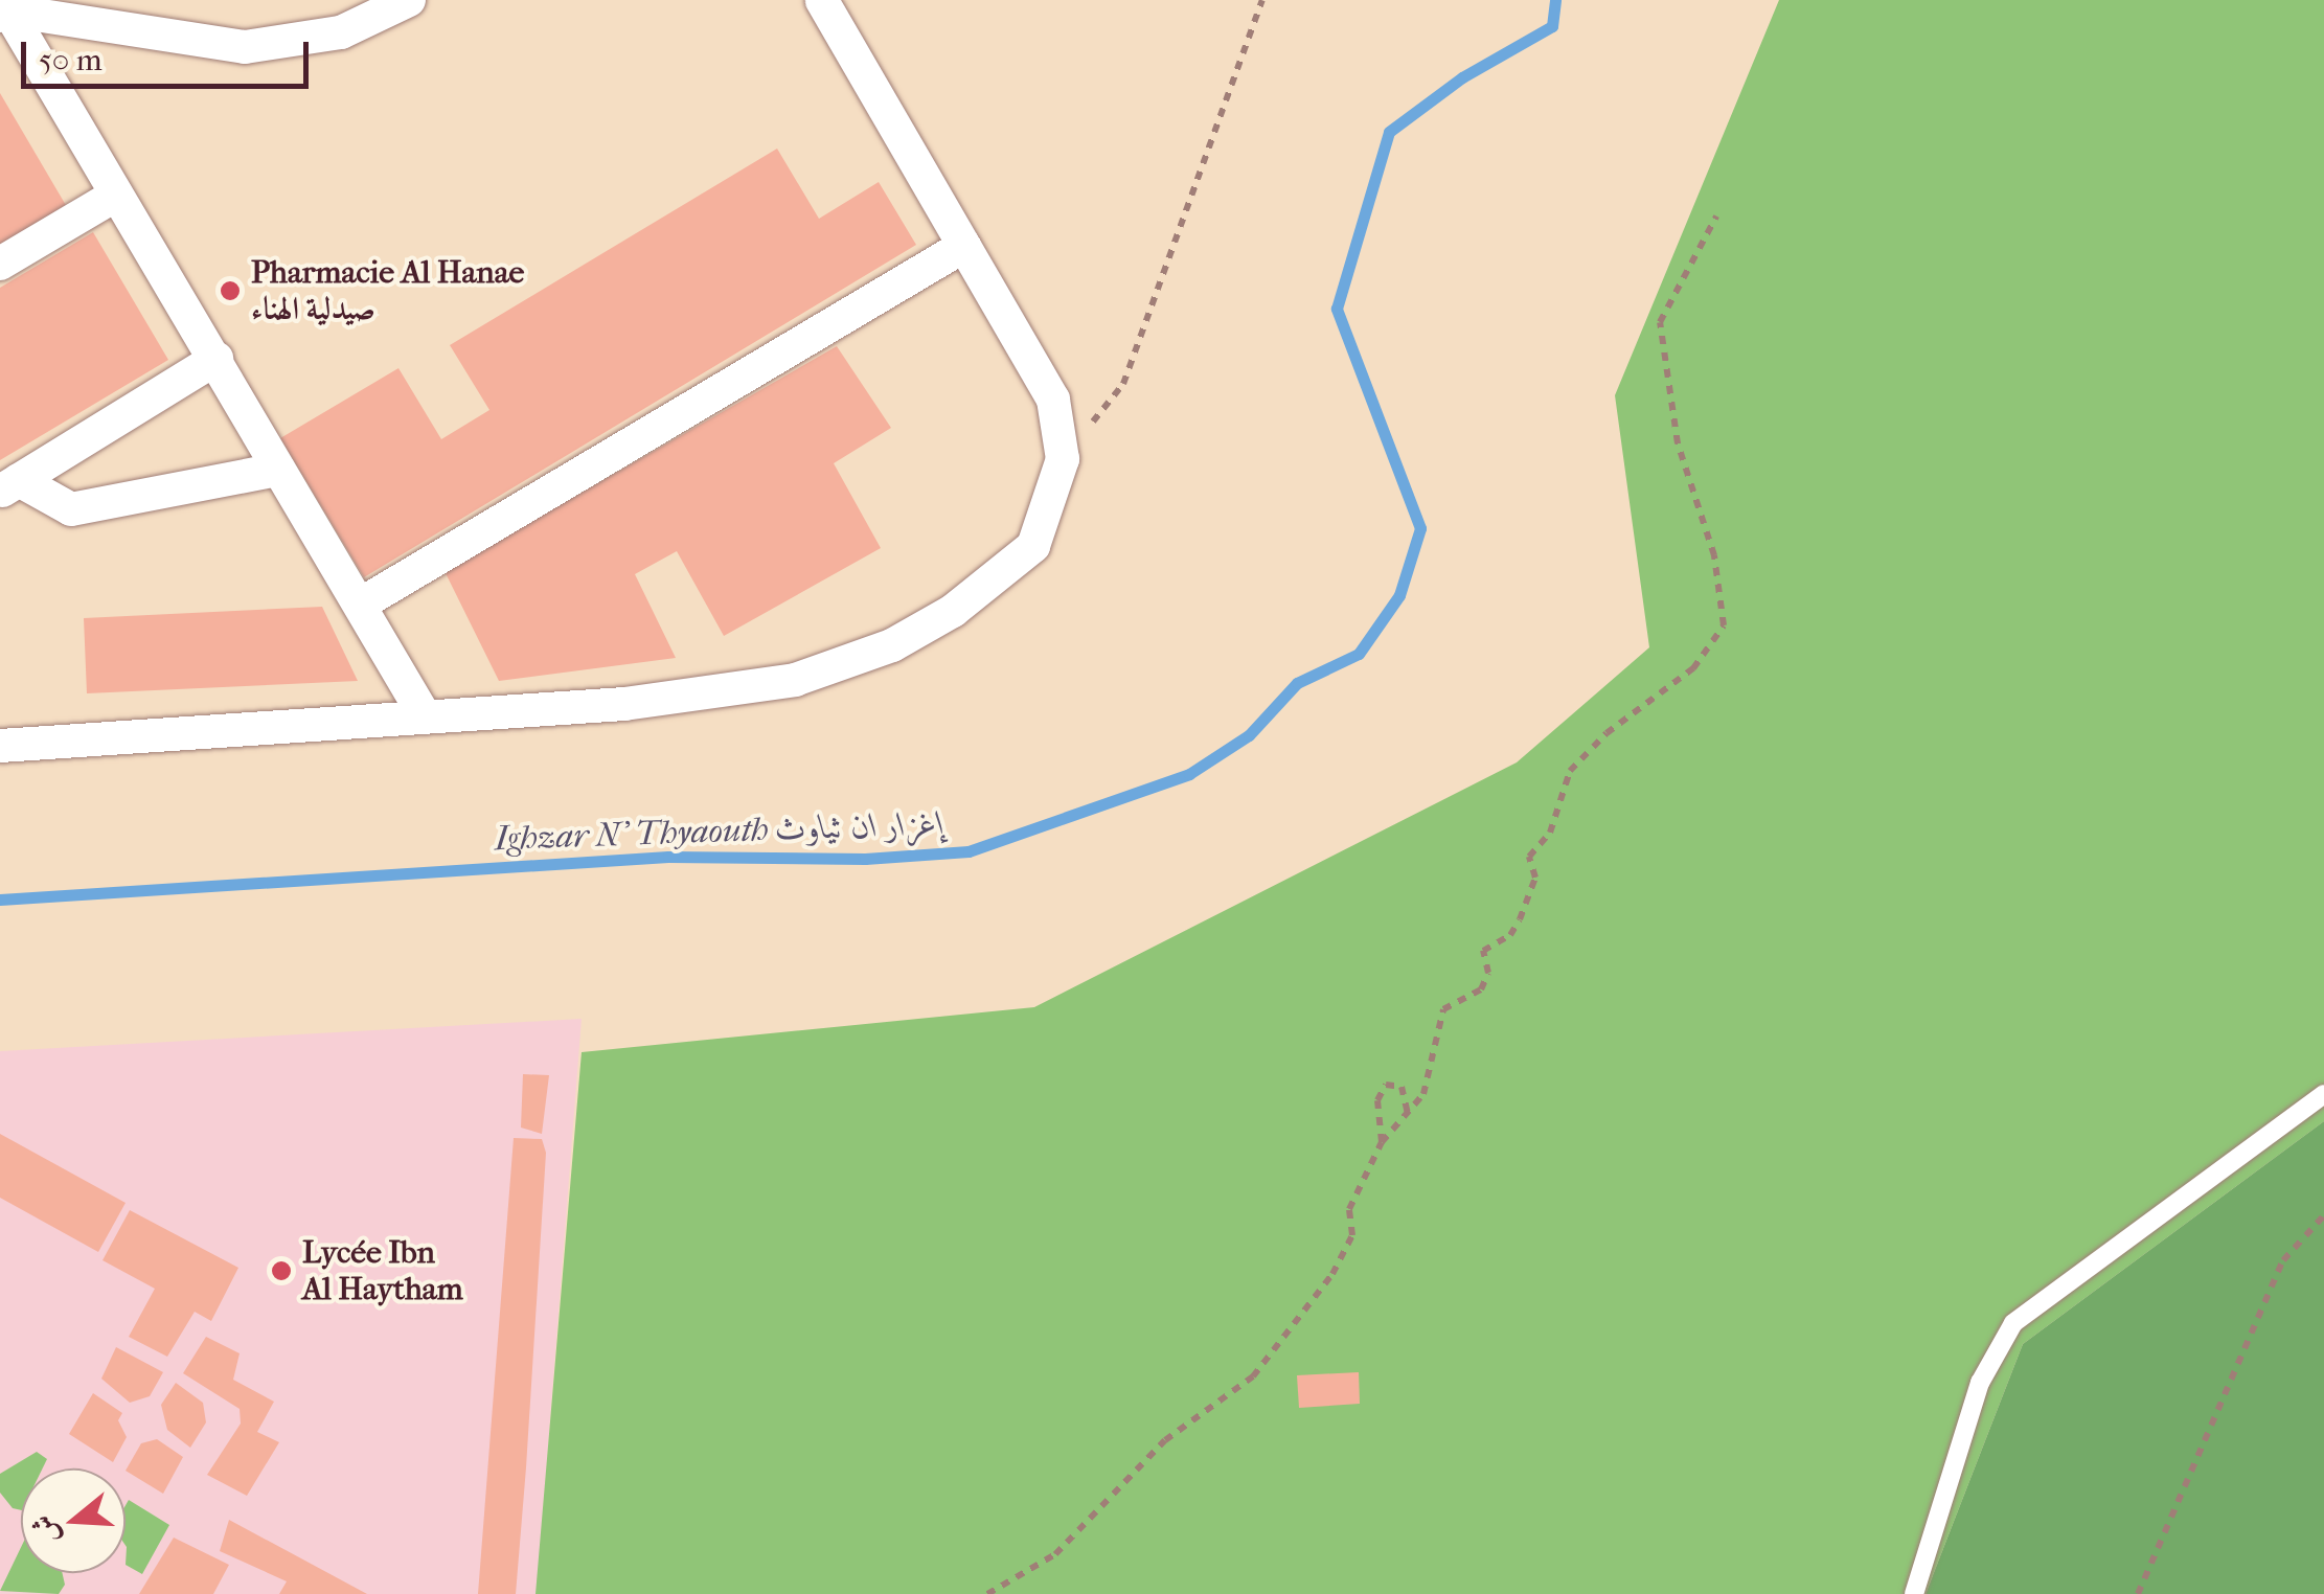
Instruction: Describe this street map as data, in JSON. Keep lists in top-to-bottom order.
{
  "water": ["Ighzar N' Thyaouth إغزار ان ثياوث"],
  "places": ["Pharmacie Al Hanae صيدلية الهناء", "Lycée Ibn Al Haytham"],
  "scale_bar": "50 m",
  "north": "left"
}
